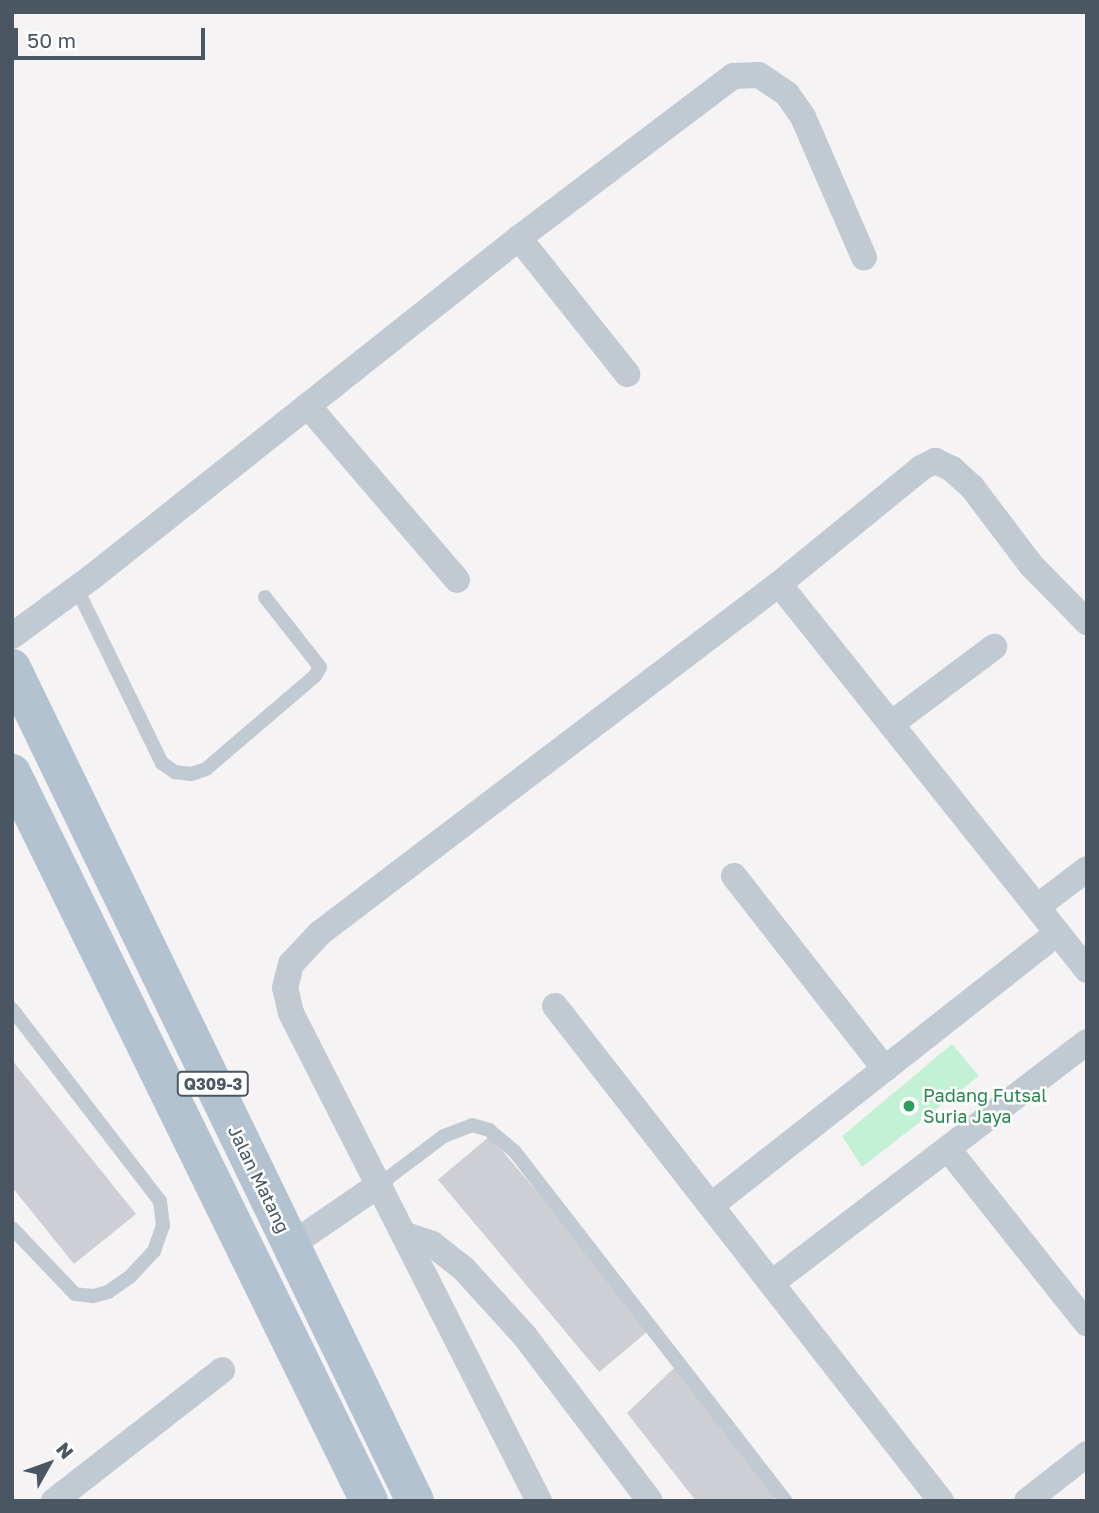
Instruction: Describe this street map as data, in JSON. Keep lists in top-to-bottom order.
{
  "streets": {
    "main road": ["Q309-3", "Jalan Matang"]
  },
  "places": ["Padang Futsal Suria Jaya"],
  "scale_bar": "50 m",
  "north": "top right"
}
